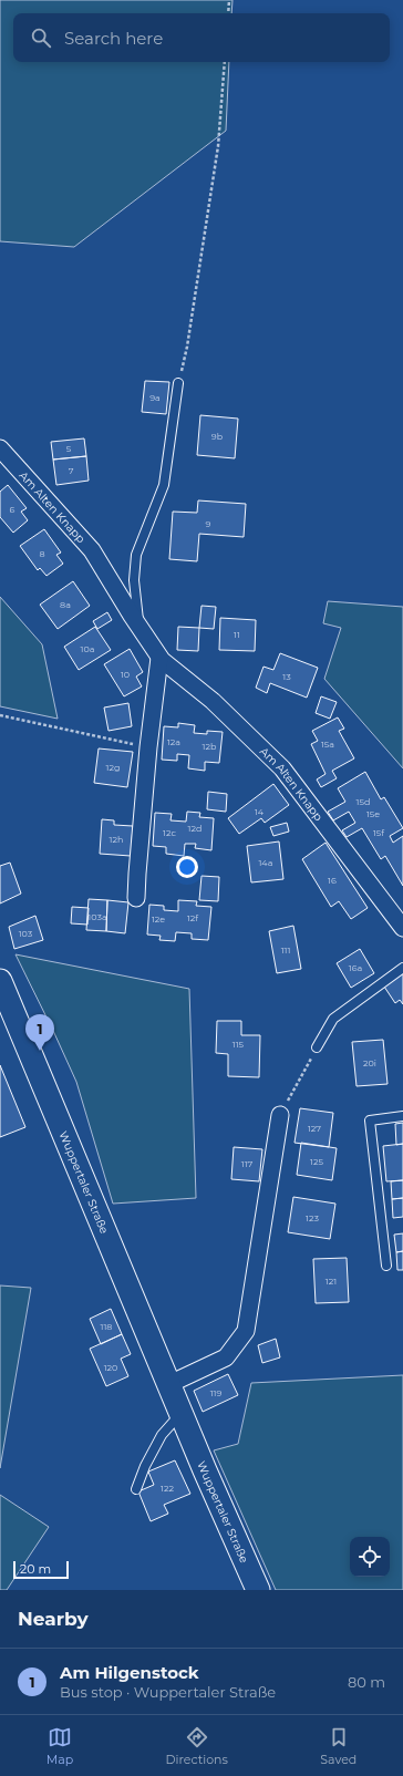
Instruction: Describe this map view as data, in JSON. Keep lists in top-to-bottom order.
{
  "streets": {
    "main road": ["Wuppertaler Straße"],
    "street": ["Am Alten Knapp"]
  },
  "house_numbers": [
    "9a",
    "9b",
    "5",
    "7",
    "6",
    "9",
    "8",
    "8a",
    "11",
    "10a",
    "10",
    "13",
    "12a",
    "15a",
    "12b",
    "12g",
    "15d",
    "14",
    "15e",
    "12d",
    "12c",
    "15f",
    "12h",
    "14a",
    "16",
    "103a",
    "12f",
    "12e",
    "103",
    "111",
    "16a",
    "115",
    "20i",
    "127",
    "125",
    "117",
    "123",
    "121",
    "118",
    "120",
    "119",
    "122"
  ],
  "scale_bar": "20 m",
  "page": {
    "search": "Search here",
    "pins": "1",
    "scale": "20 m",
    "heading": "Nearby",
    "list": [
      {
        "mark": "1",
        "name": "Am Hilgenstock",
        "note": "Bus stop · Wuppertaler Straße",
        "value": "80 m"
      }
    ],
    "nav": ["Map", "Directions", "Saved"]
  }
}
